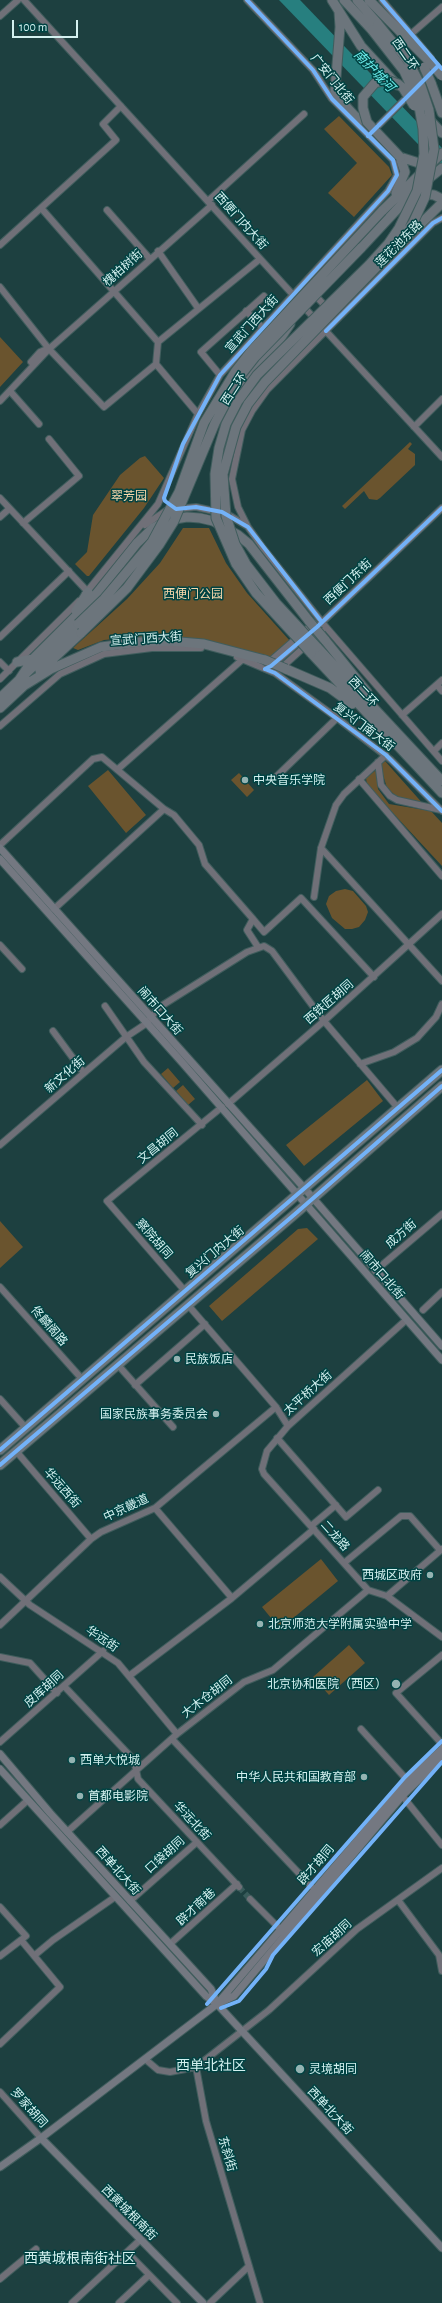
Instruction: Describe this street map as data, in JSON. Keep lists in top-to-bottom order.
{
  "streets": {
    "highway": [
      "西二环",
      "莲花池东路",
      "宣武门西大街",
      "复兴门内大街"
    ],
    "main road": [
      "闹市口大街",
      "闹市口北街",
      "辟才胡同",
      "西单北大街",
      "西黄城根南街"
    ],
    "street": [
      "广安门北街",
      "西便门内大街",
      "槐柏树街",
      "西便门东街",
      "复兴门南大街",
      "西铁匠胡同",
      "新文化街",
      "文昌胡同",
      "成方街",
      "察院胡同",
      "佟麟阁路",
      "太平桥大街",
      "华远西街",
      "中京畿道",
      "二龙路",
      "华远街",
      "皮库胡同",
      "大木仓胡同",
      "华远北街",
      "口袋胡同",
      "辟才南巷",
      "宏庙胡同",
      "罗家胡同",
      "东斜街"
    ]
  },
  "crossings": [
    ["广安门北街", "宣武门西大街"],
    ["西便门内大街", "槐柏树街"],
    ["西便门内大街", "宣武门西大街"],
    ["莲花池东路", "宣武门西大街"],
    ["宣武门西大街", "西便门东街"],
    ["宣武门西大街", "复兴门南大街"],
    ["西便门东街", "复兴门南大街"],
    ["西铁匠胡同", "闹市口大街"],
    ["西铁匠胡同", "文昌胡同"],
    ["闹市口大街", "新文化街"],
    ["闹市口大街", "文昌胡同"],
    ["闹市口大街", "复兴门内大街"],
    ["闹市口大街", "闹市口北街"],
    ["文昌胡同", "察院胡同"],
    ["成方街", "闹市口北街"],
    ["察院胡同", "复兴门内大街"],
    ["复兴门内大街", "闹市口北街"],
    ["复兴门内大街", "佟麟阁路"],
    ["复兴门内大街", "太平桥大街"],
    ["复兴门内大街", "华远西街"],
    ["闹市口北街", "太平桥大街"],
    ["太平桥大街", "中京畿道"],
    ["太平桥大街", "二龙路"],
    ["华远西街", "中京畿道"],
    ["中京畿道", "华远街"],
    ["二龙路", "大木仓胡同"],
    ["华远街", "皮库胡同"],
    ["华远街", "大木仓胡同"],
    ["皮库胡同", "华远北街"],
    ["大木仓胡同", "华远北街"],
    ["大木仓胡同", "西单北大街"],
    ["华远北街", "口袋胡同"],
    ["华远北街", "辟才南巷"],
    ["口袋胡同", "西单北大街"],
    ["辟才胡同", "西单北大街"],
    ["西单北大街", "辟才南巷"],
    ["西单北大街", "宏庙胡同"],
    ["罗家胡同", "西黄城根南街"]
  ],
  "districts": ["西单北社区", "西黄城根南街社区"],
  "water": ["南护城河"],
  "parks": ["翠芳园", "西便门公园"],
  "places": [
    "中央音乐学院",
    "民族饭店",
    "国家民族事务委员会",
    "西城区政府",
    "北京师范大学附属实验中学",
    "北京协和医院（西区）",
    "西单大悦城",
    "中华人民共和国教育部",
    "首都电影院",
    "灵境胡同"
  ],
  "scale_bar": "100 m"
}
